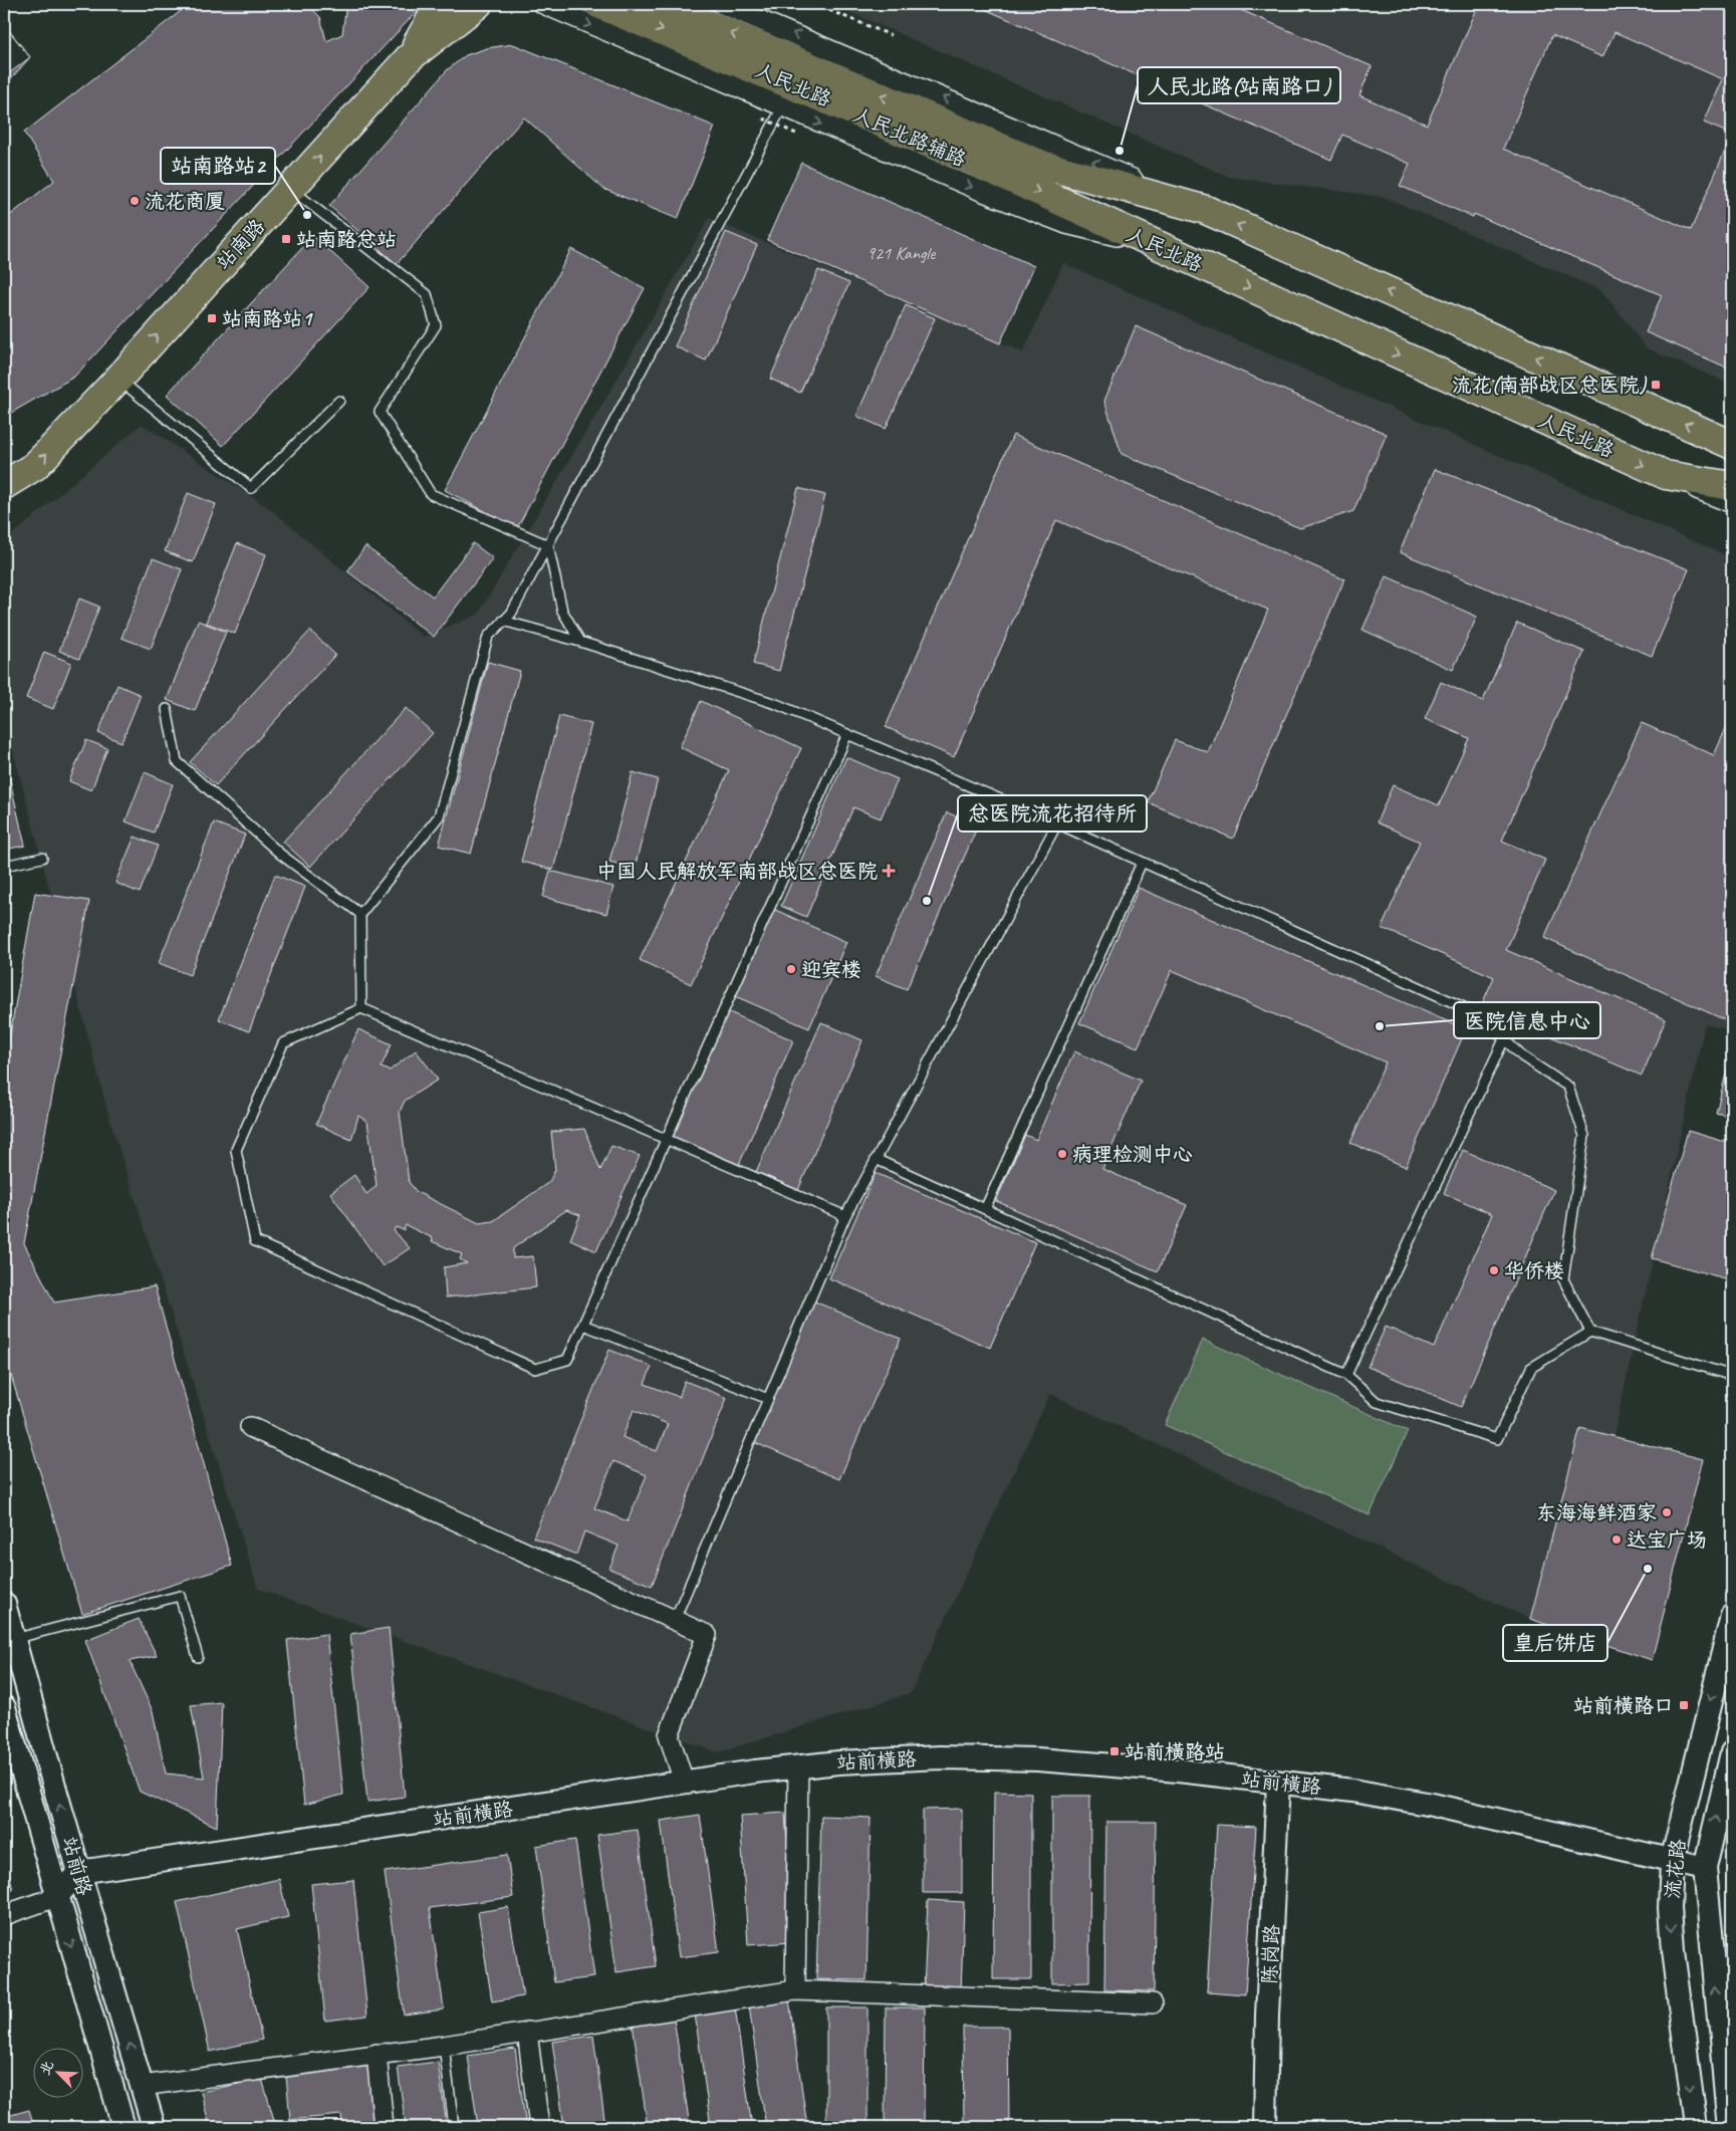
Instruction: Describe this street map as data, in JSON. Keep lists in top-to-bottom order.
{
  "streets": {
    "main road": ["人民北路", "站南路"],
    "street": [
      "人民北路辅路",
      "站前横路",
      "站前路",
      "流花路",
      "陈岗路"
    ]
  },
  "crossings": [
    ["人民北路", "人民北路辅路"],
    ["站前横路", "站前路"],
    ["站前横路", "流花路"],
    ["站前横路", "陈岗路"]
  ],
  "one_way": ["站南路"],
  "places": {
    "other": [
      "人民北路(站南路口)",
      "流花商厦",
      "站南路站2",
      "总医院流花招待所",
      "迎宾楼",
      "医院信息中心",
      "病理检测中心",
      "华侨楼",
      "东海海鲜酒家",
      "达宝广场",
      "皇后饼店"
    ],
    "transit": [
      "站南路总站",
      "站南路站1",
      "流花(南部战区总医院)",
      "站前横路口",
      "站前横路站"
    ],
    "health": ["中国人民解放军南部战区总医院"]
  },
  "house_numbers": ["921 Kangle"],
  "north": "top left"
}
